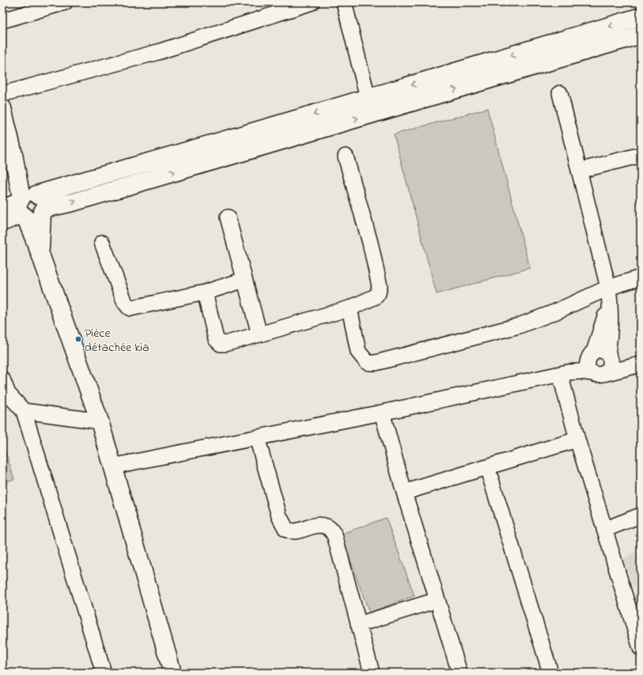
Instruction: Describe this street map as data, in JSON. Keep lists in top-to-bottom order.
{
  "places": ["Pièce détachée kia"]
}
